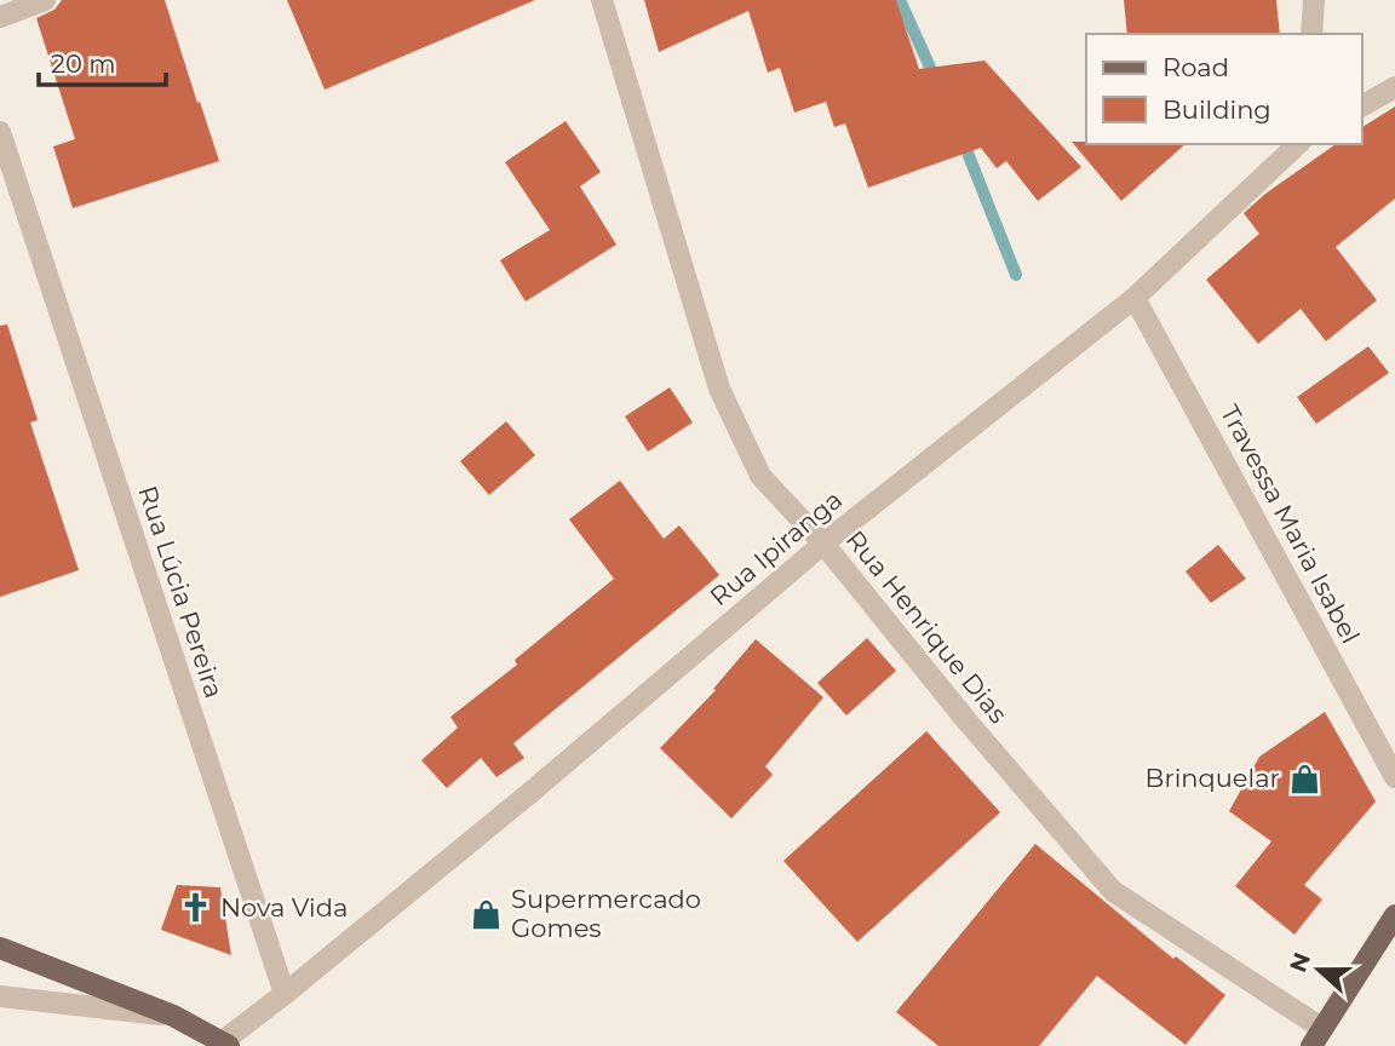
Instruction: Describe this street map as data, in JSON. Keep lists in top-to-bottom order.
{
  "streets": {
    "street": [
      "Travessa Maria Isabel",
      "Rua Ipiranga",
      "Rua Lúcia Pereira",
      "Rua Henrique Dias"
    ]
  },
  "crossings": [
    ["Travessa Maria Isabel", "Rua Ipiranga"],
    ["Rua Ipiranga", "Rua Lúcia Pereira"],
    ["Rua Ipiranga", "Rua Henrique Dias"]
  ],
  "places": {
    "shop": ["Brinquelar", "Supermercado Gomes"],
    "church": ["Nova Vida"]
  },
  "legend": ["Road", "Building"],
  "scale_bar": "20 m",
  "north": "left"
}
